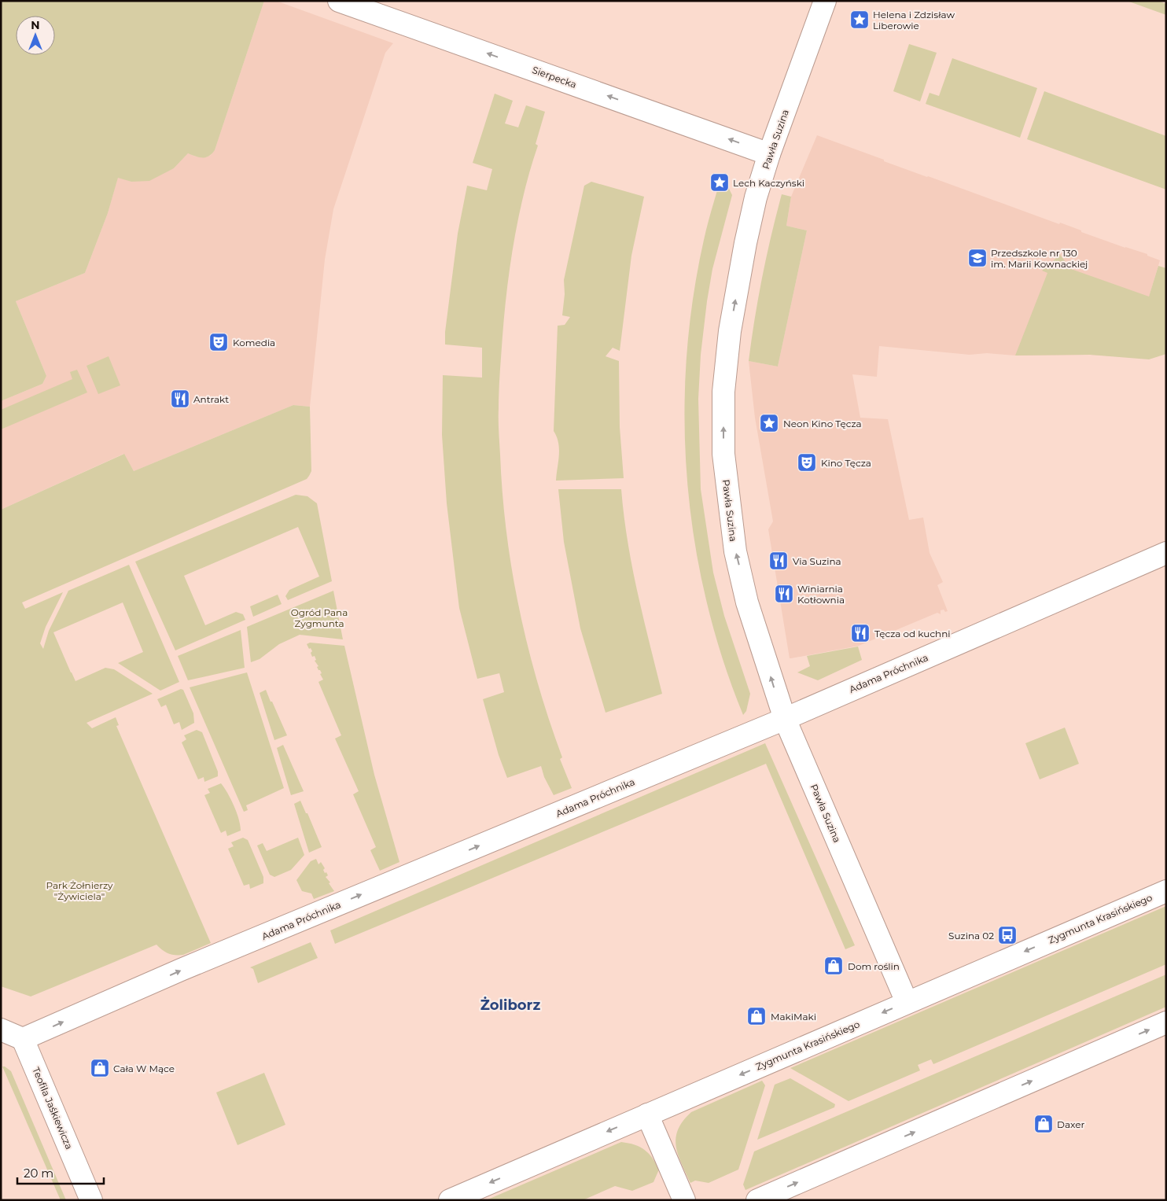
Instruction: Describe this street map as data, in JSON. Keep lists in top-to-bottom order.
{
  "streets": {
    "street": [
      "Sierpecka",
      "Pawła Suzina",
      "Adama Próchnika",
      "Zygmunta Krasińskiego",
      "Teofila Jaśkiewicza"
    ]
  },
  "crossings": [
    ["Sierpecka", "Pawła Suzina"],
    ["Pawła Suzina", "Adama Próchnika"],
    ["Pawła Suzina", "Zygmunta Krasińskiego"],
    ["Adama Próchnika", "Teofila Jaśkiewicza"]
  ],
  "one_way": ["Sierpecka", "Pawła Suzina", "Adama Próchnika"],
  "districts": ["Żoliborz"],
  "parks": ["Ogród Pana Zygmunta", "Park Żołnierzy \"Żywiciela\""],
  "places": {
    "place": ["Helena i Zdzisław Liberowie", "Lech Kaczyński", "Neon Kino Tęcza"],
    "school or university": ["Przedszkole nr 130 im. Marii Kownackiej"],
    "theatre": ["Komedia", "Kino Tęcza"],
    "restaurant": [
      "Antrakt",
      "Via Suzina",
      "Winiarnia Kotłownia",
      "Tęcza od kuchni"
    ],
    "bus stop": ["Suzina 02"],
    "shop": [
      "Dom roślin",
      "MakiMaki",
      "Cała W Mące",
      "Daxer"
    ]
  },
  "scale_bar": "20 m",
  "north": "top"
}
